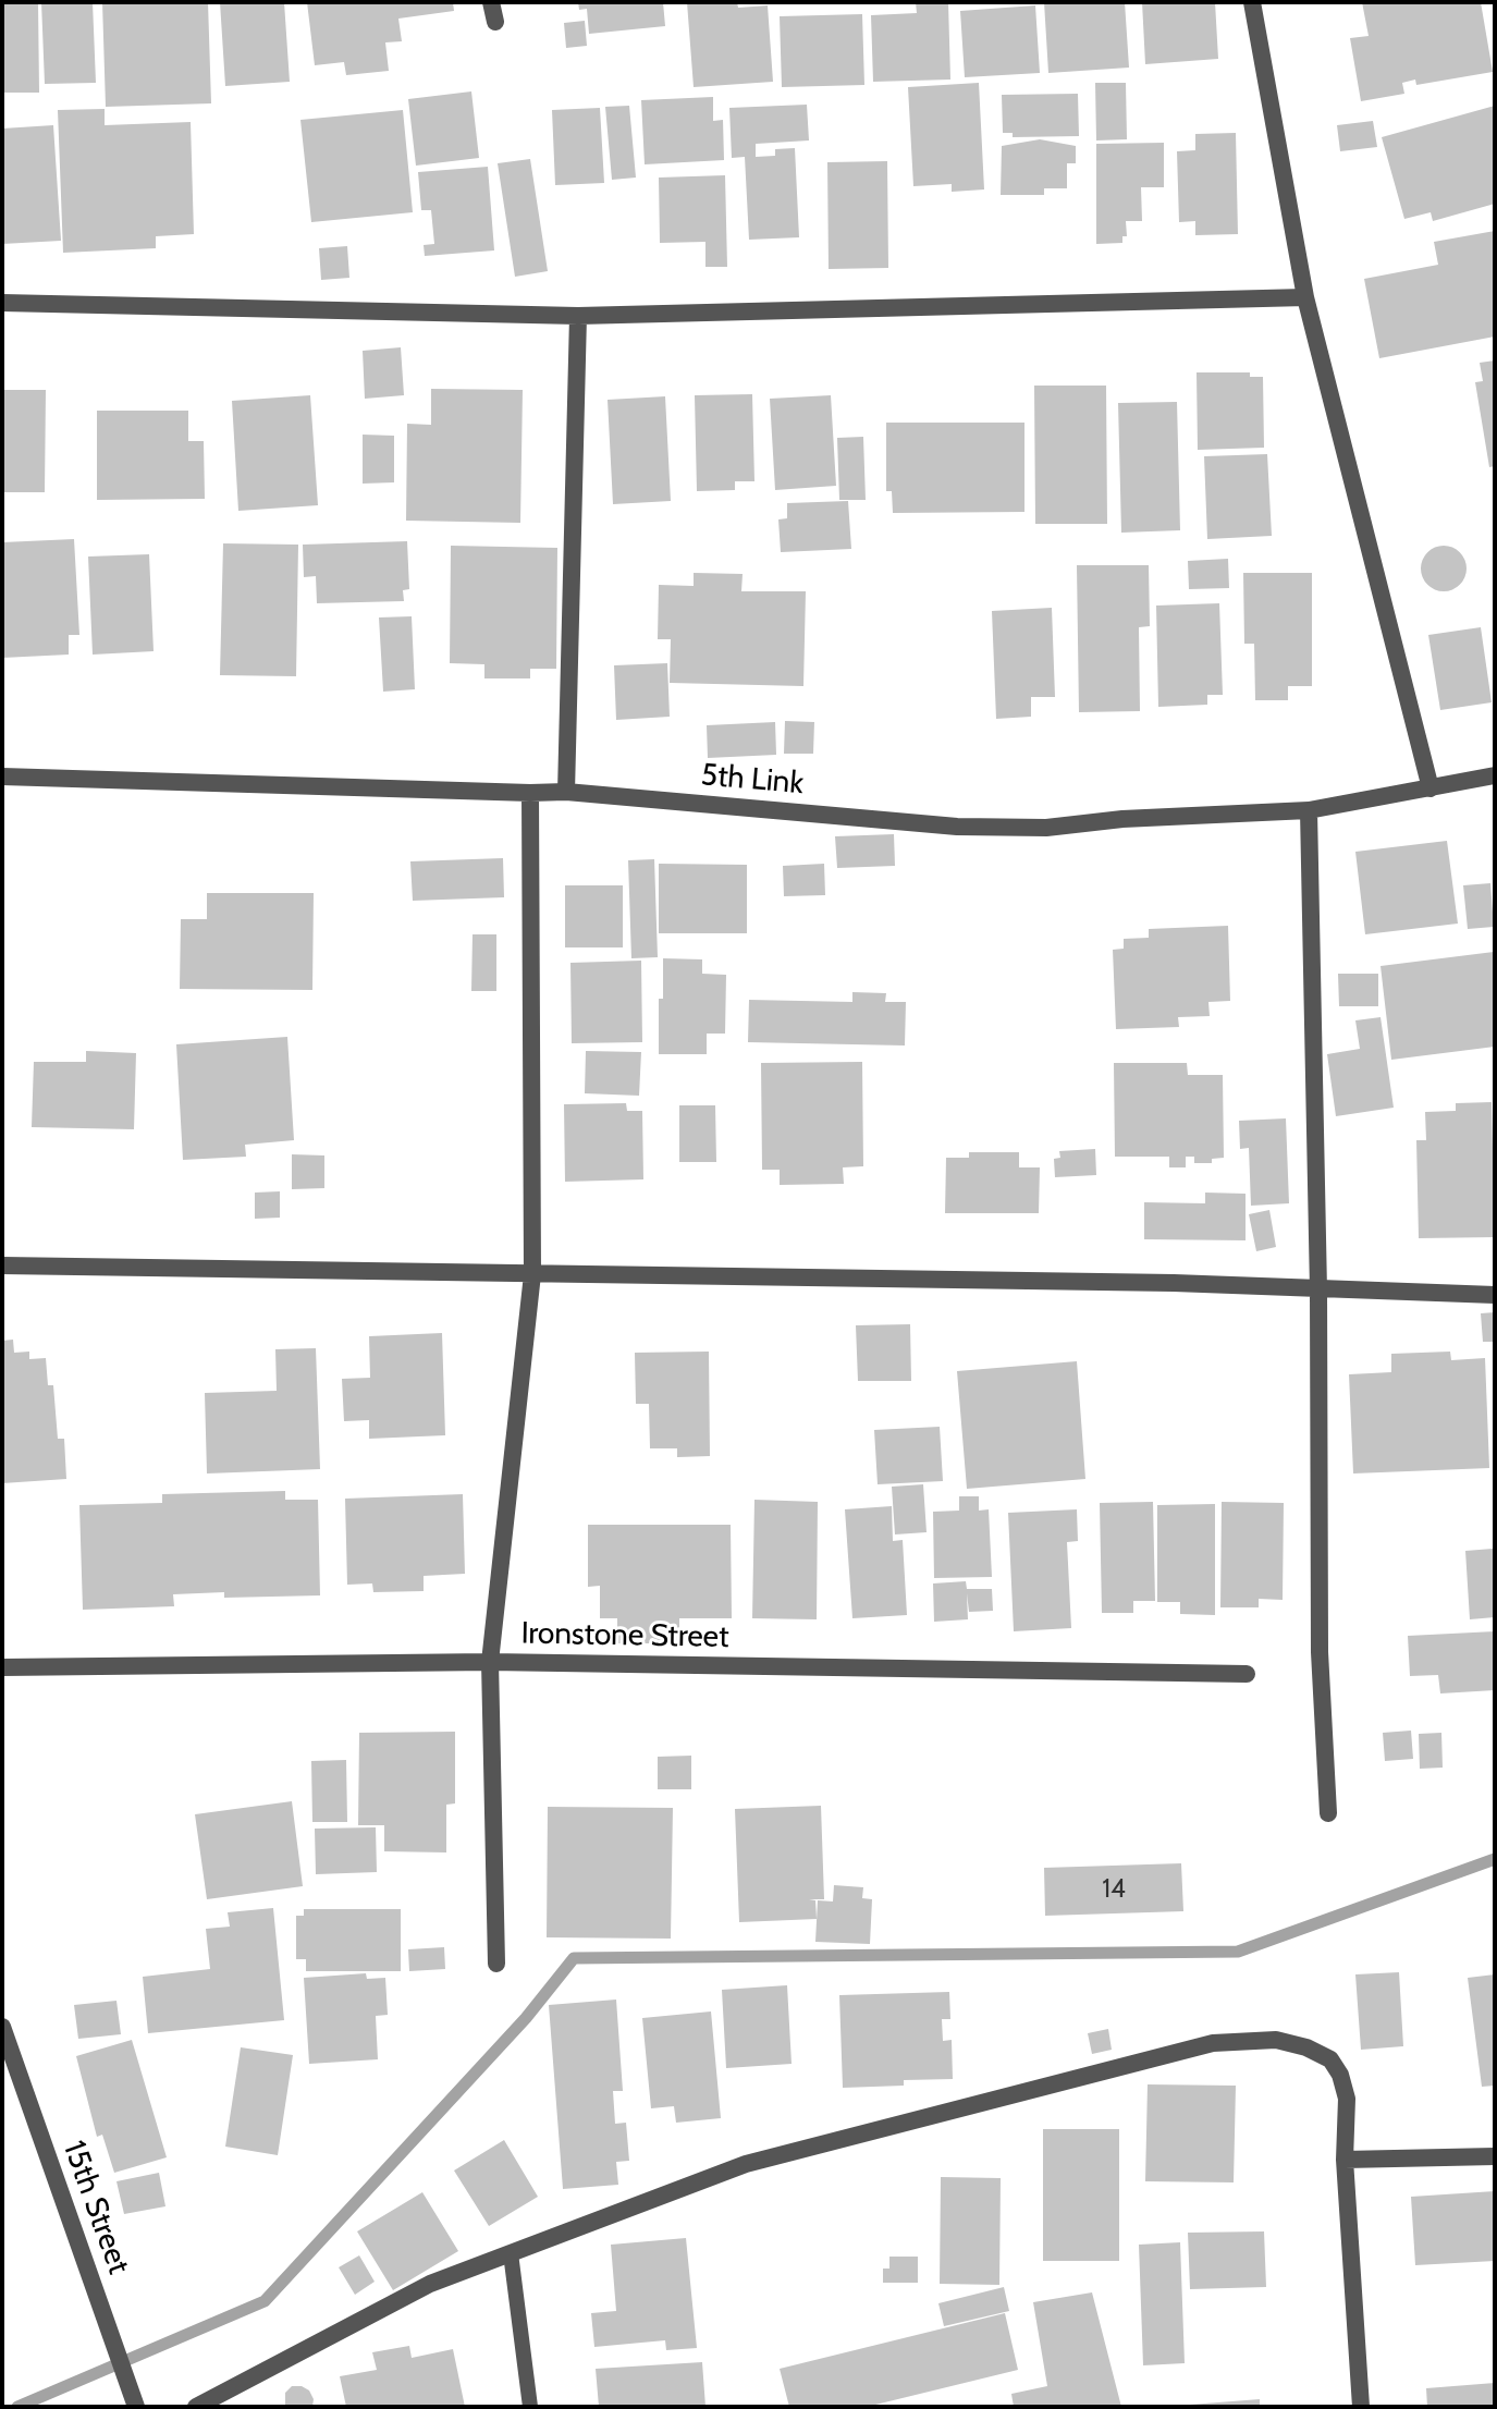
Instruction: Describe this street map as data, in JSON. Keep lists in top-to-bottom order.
{
  "streets": {
    "street": ["5th Link", "Ironstone Street", "15th Street"]
  },
  "house_numbers": ["14"]
}
